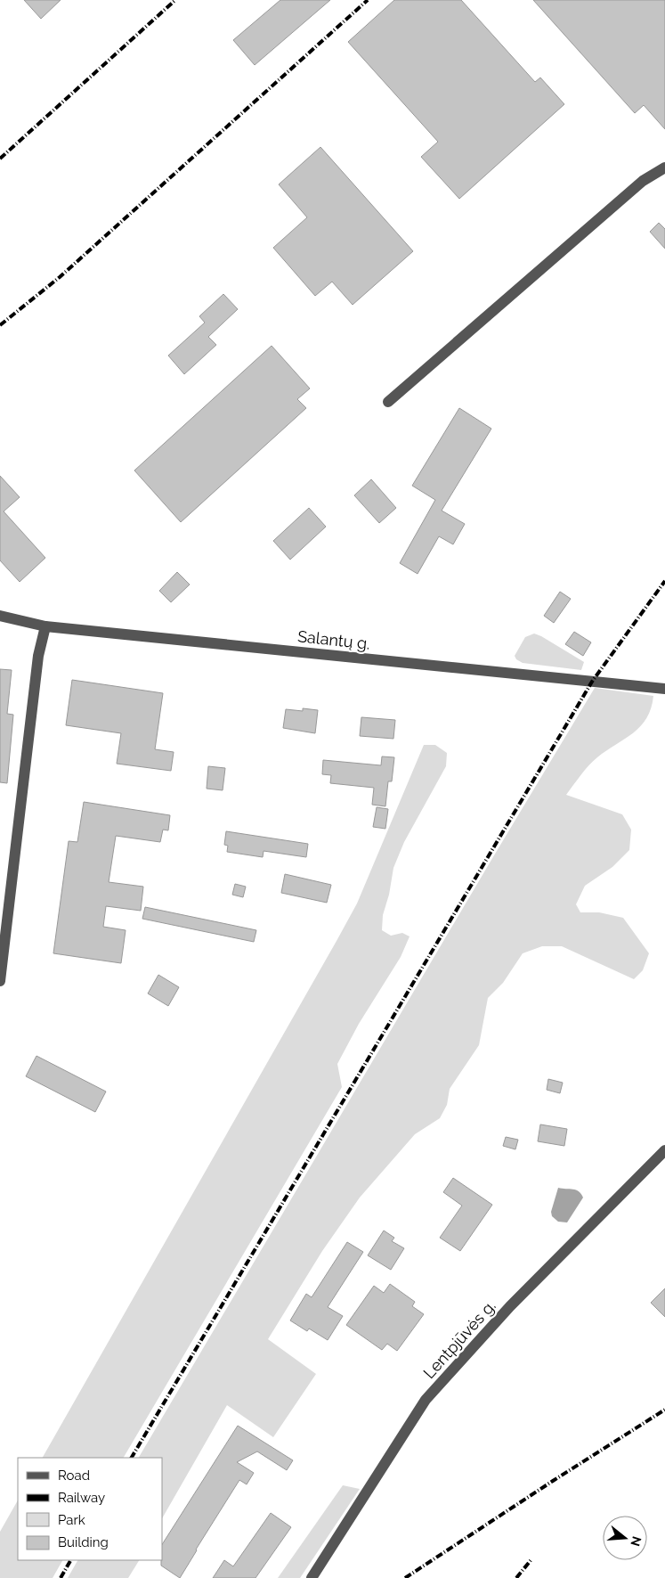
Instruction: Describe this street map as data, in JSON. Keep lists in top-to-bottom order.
{
  "streets": {
    "street": ["Salantų g.", "Lentpjūvės g."]
  },
  "legend": [
    "Road",
    "Railway",
    "Park",
    "Building"
  ],
  "north": "right"
}
